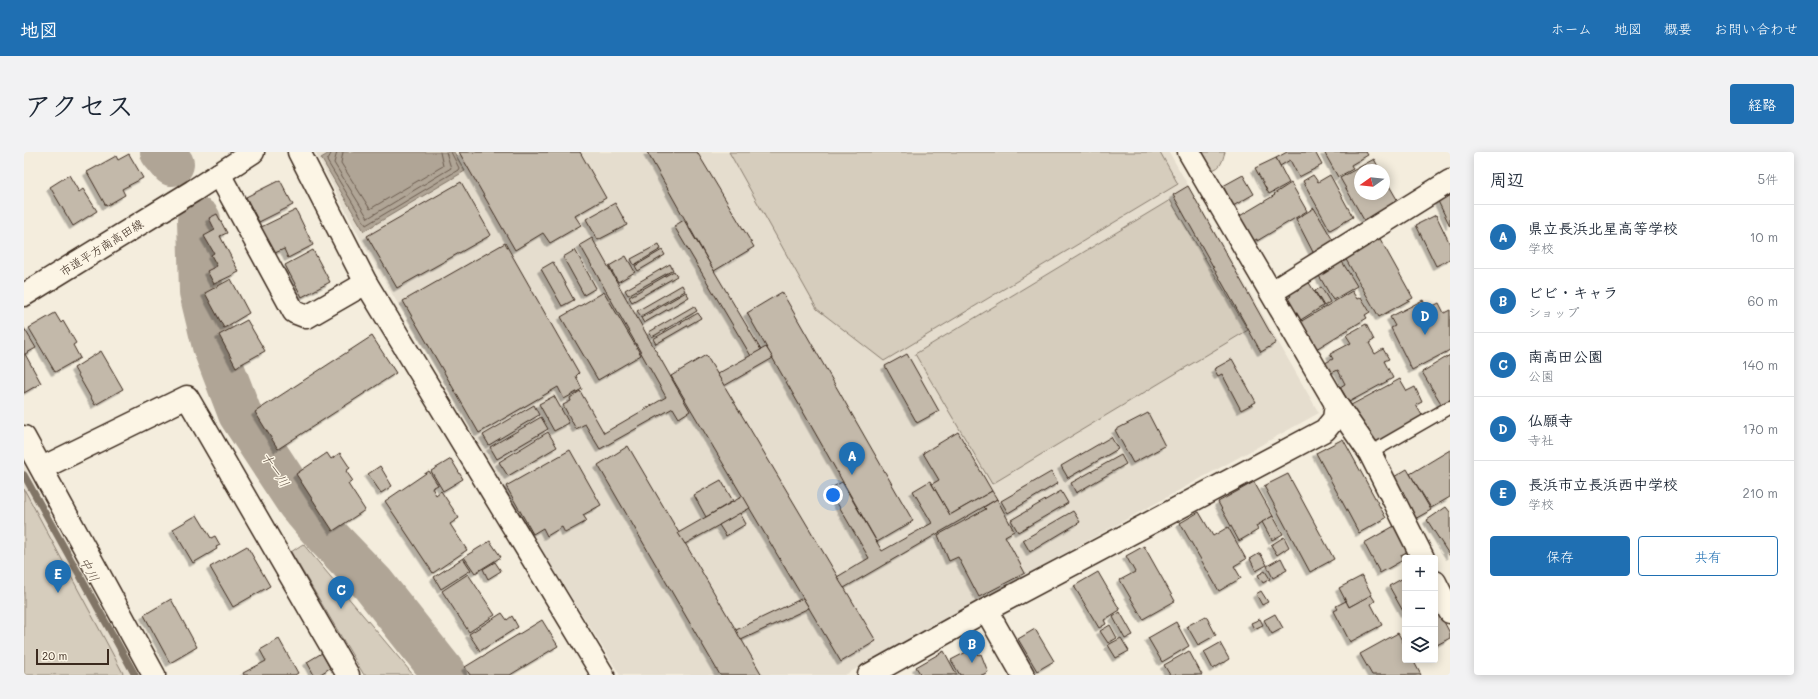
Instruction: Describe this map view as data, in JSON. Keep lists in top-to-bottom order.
{
  "streets": {
    "street": ["市道平方南高田線"]
  },
  "water": ["十一川", "中川"],
  "scale_bar": "20 m",
  "north": "left",
  "page": {
    "header": "地図",
    "nav": [
      "ホーム",
      "地図",
      "概要",
      "お問い合わせ"
    ],
    "title": "アクセス",
    "buttons": [
      "経路",
      ["保存", "共有"]
    ],
    "heading": ["周辺", "5件"],
    "list": [
      {
        "mark": "A",
        "name": "県立長浜北星高等学校",
        "note": "学校",
        "value": "10 m"
      },
      {
        "mark": "B",
        "name": "ビビ・キャラ",
        "note": "ショップ",
        "value": "60 m"
      },
      {
        "mark": "C",
        "name": "南高田公園",
        "note": "公園",
        "value": "140 m"
      },
      {
        "mark": "D",
        "name": "仏願寺",
        "note": "寺社",
        "value": "170 m"
      },
      {
        "mark": "E",
        "name": "長浜市立長浜西中学校",
        "note": "学校",
        "value": "210 m"
      }
    ],
    "pins": [
      "D",
      "A",
      "E",
      "C",
      "B"
    ],
    "map_buttons": ["+", "−"],
    "scale": "20 m"
  }
}
